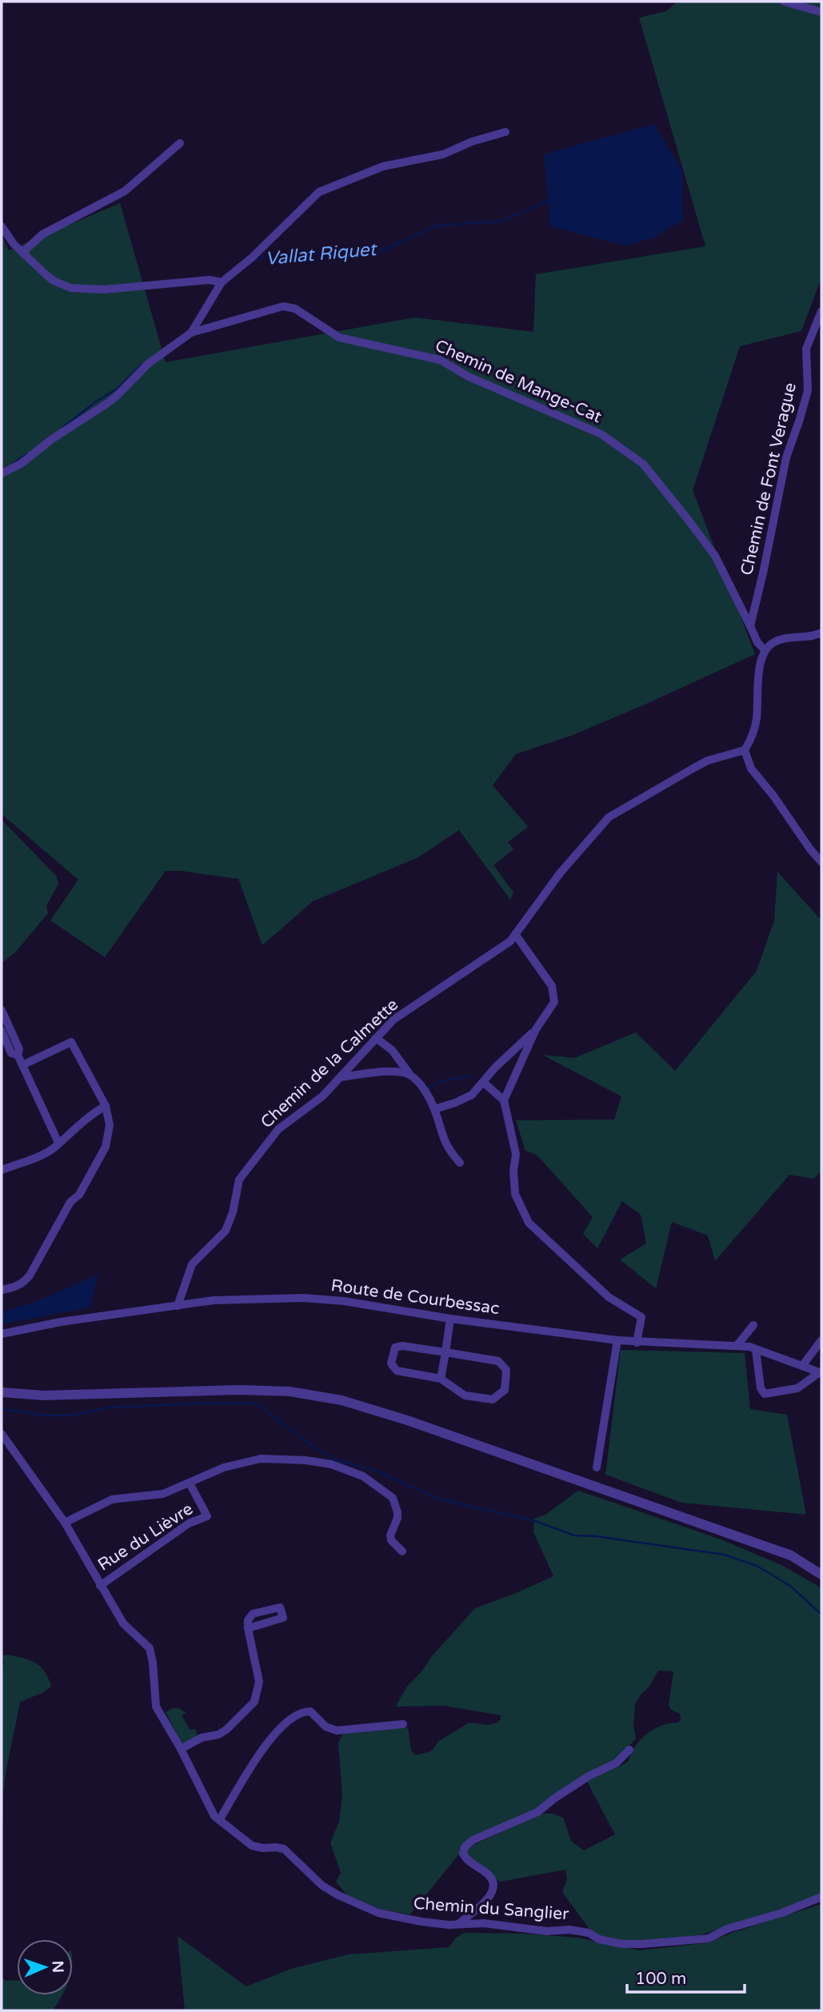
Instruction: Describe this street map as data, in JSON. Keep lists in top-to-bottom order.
{
  "streets": {
    "street": [
      "Chemin de Mange-Cat",
      "Chemin de Font Verague",
      "Chemin de la Calmette",
      "Route de Courbessac",
      "Rue du Lièvre",
      "Chemin du Sanglier"
    ]
  },
  "crossings": [
    ["Chemin de Mange-Cat", "Chemin de Font Verague"],
    ["Chemin de la Calmette", "Route de Courbessac"],
    ["Rue du Lièvre", "Chemin du Sanglier"]
  ],
  "water": ["Vallat Riquet"],
  "scale_bar": "100 m",
  "north": "right"
}
